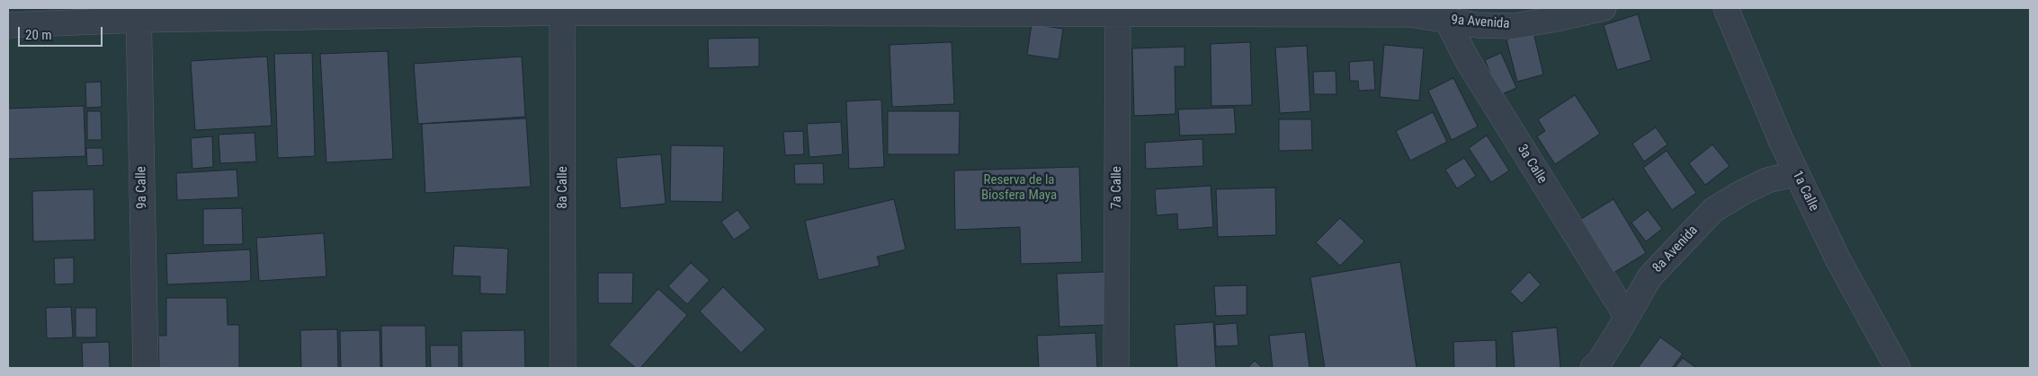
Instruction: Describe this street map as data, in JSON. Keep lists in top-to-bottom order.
{
  "streets": {
    "street": [
      "9a Avenida",
      "3a Calle",
      "9a Calle",
      "8a Calle",
      "7a Calle",
      "1a Calle",
      "8a Avenida"
    ]
  },
  "crossings": [
    ["9a Avenida", "3a Calle"],
    ["9a Avenida", "9a Calle"],
    ["9a Avenida", "8a Calle"],
    ["9a Avenida", "7a Calle"],
    ["3a Calle", "8a Avenida"],
    ["1a Calle", "8a Avenida"]
  ],
  "parks": ["Reserva de la Biosfera Maya"],
  "scale_bar": "20 m"
}
